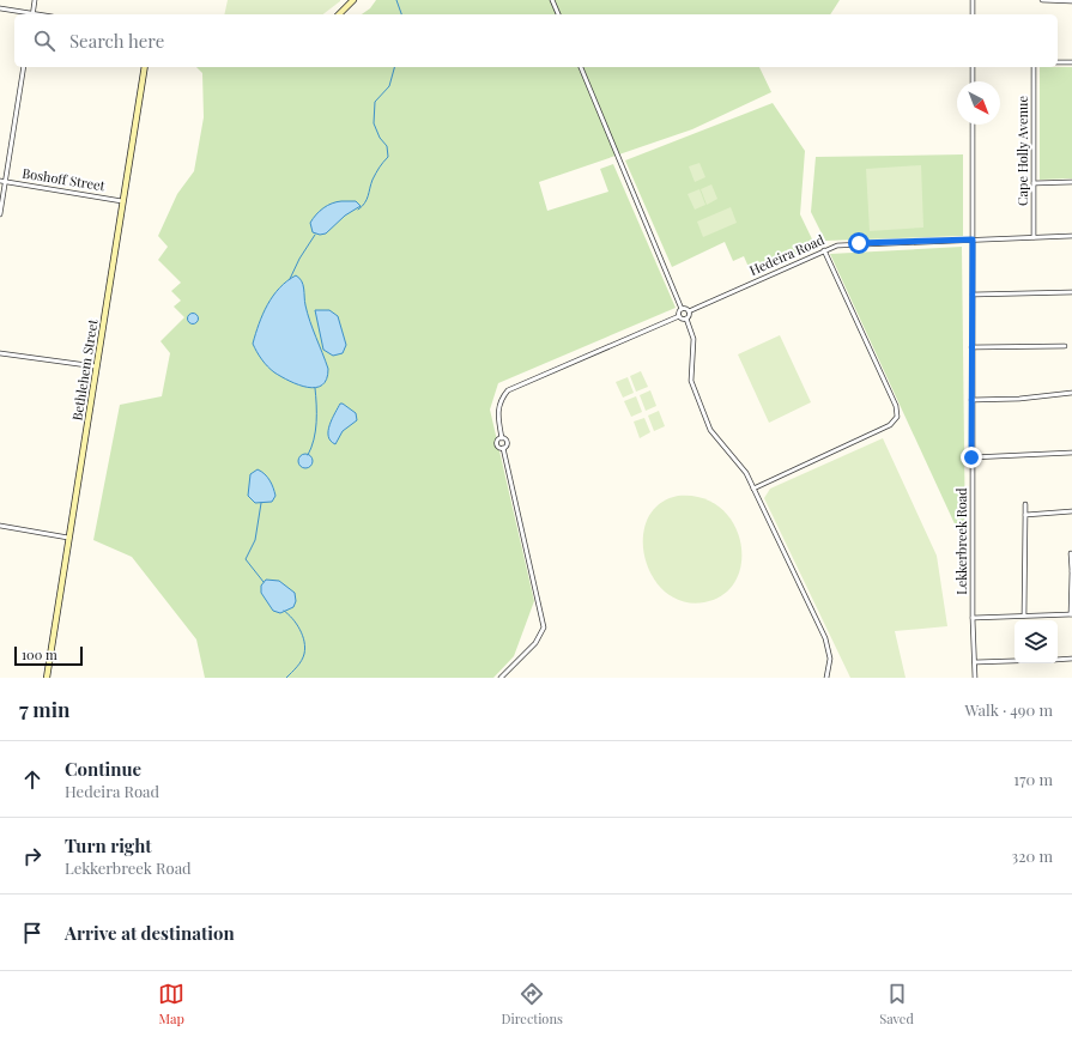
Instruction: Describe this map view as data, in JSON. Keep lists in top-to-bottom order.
{
  "streets": {
    "main road": ["Bethlehem Street"],
    "street": [
      "Cape Holly Avenue",
      "Boshoff Street",
      "Hedeira Road",
      "Lekkerbreek Road"
    ]
  },
  "crossings": [
    ["Cape Holly Avenue", "Hedeira Road"],
    ["Boshoff Street", "Bethlehem Street"],
    ["Hedeira Road", "Lekkerbreek Road"]
  ],
  "scale_bar": "100 m",
  "north": "bottom right",
  "page": {
    "search": "Search here",
    "scale": "100 m",
    "heading": ["7 min", "Walk · 490 m"],
    "list": [
      ["Continue", "Hedeira Road", "170 m"],
      ["Turn right", "Lekkerbreek Road", "320 m"],
      "Arrive at destination"
    ],
    "nav": ["Map", "Directions", "Saved"]
  }
}
